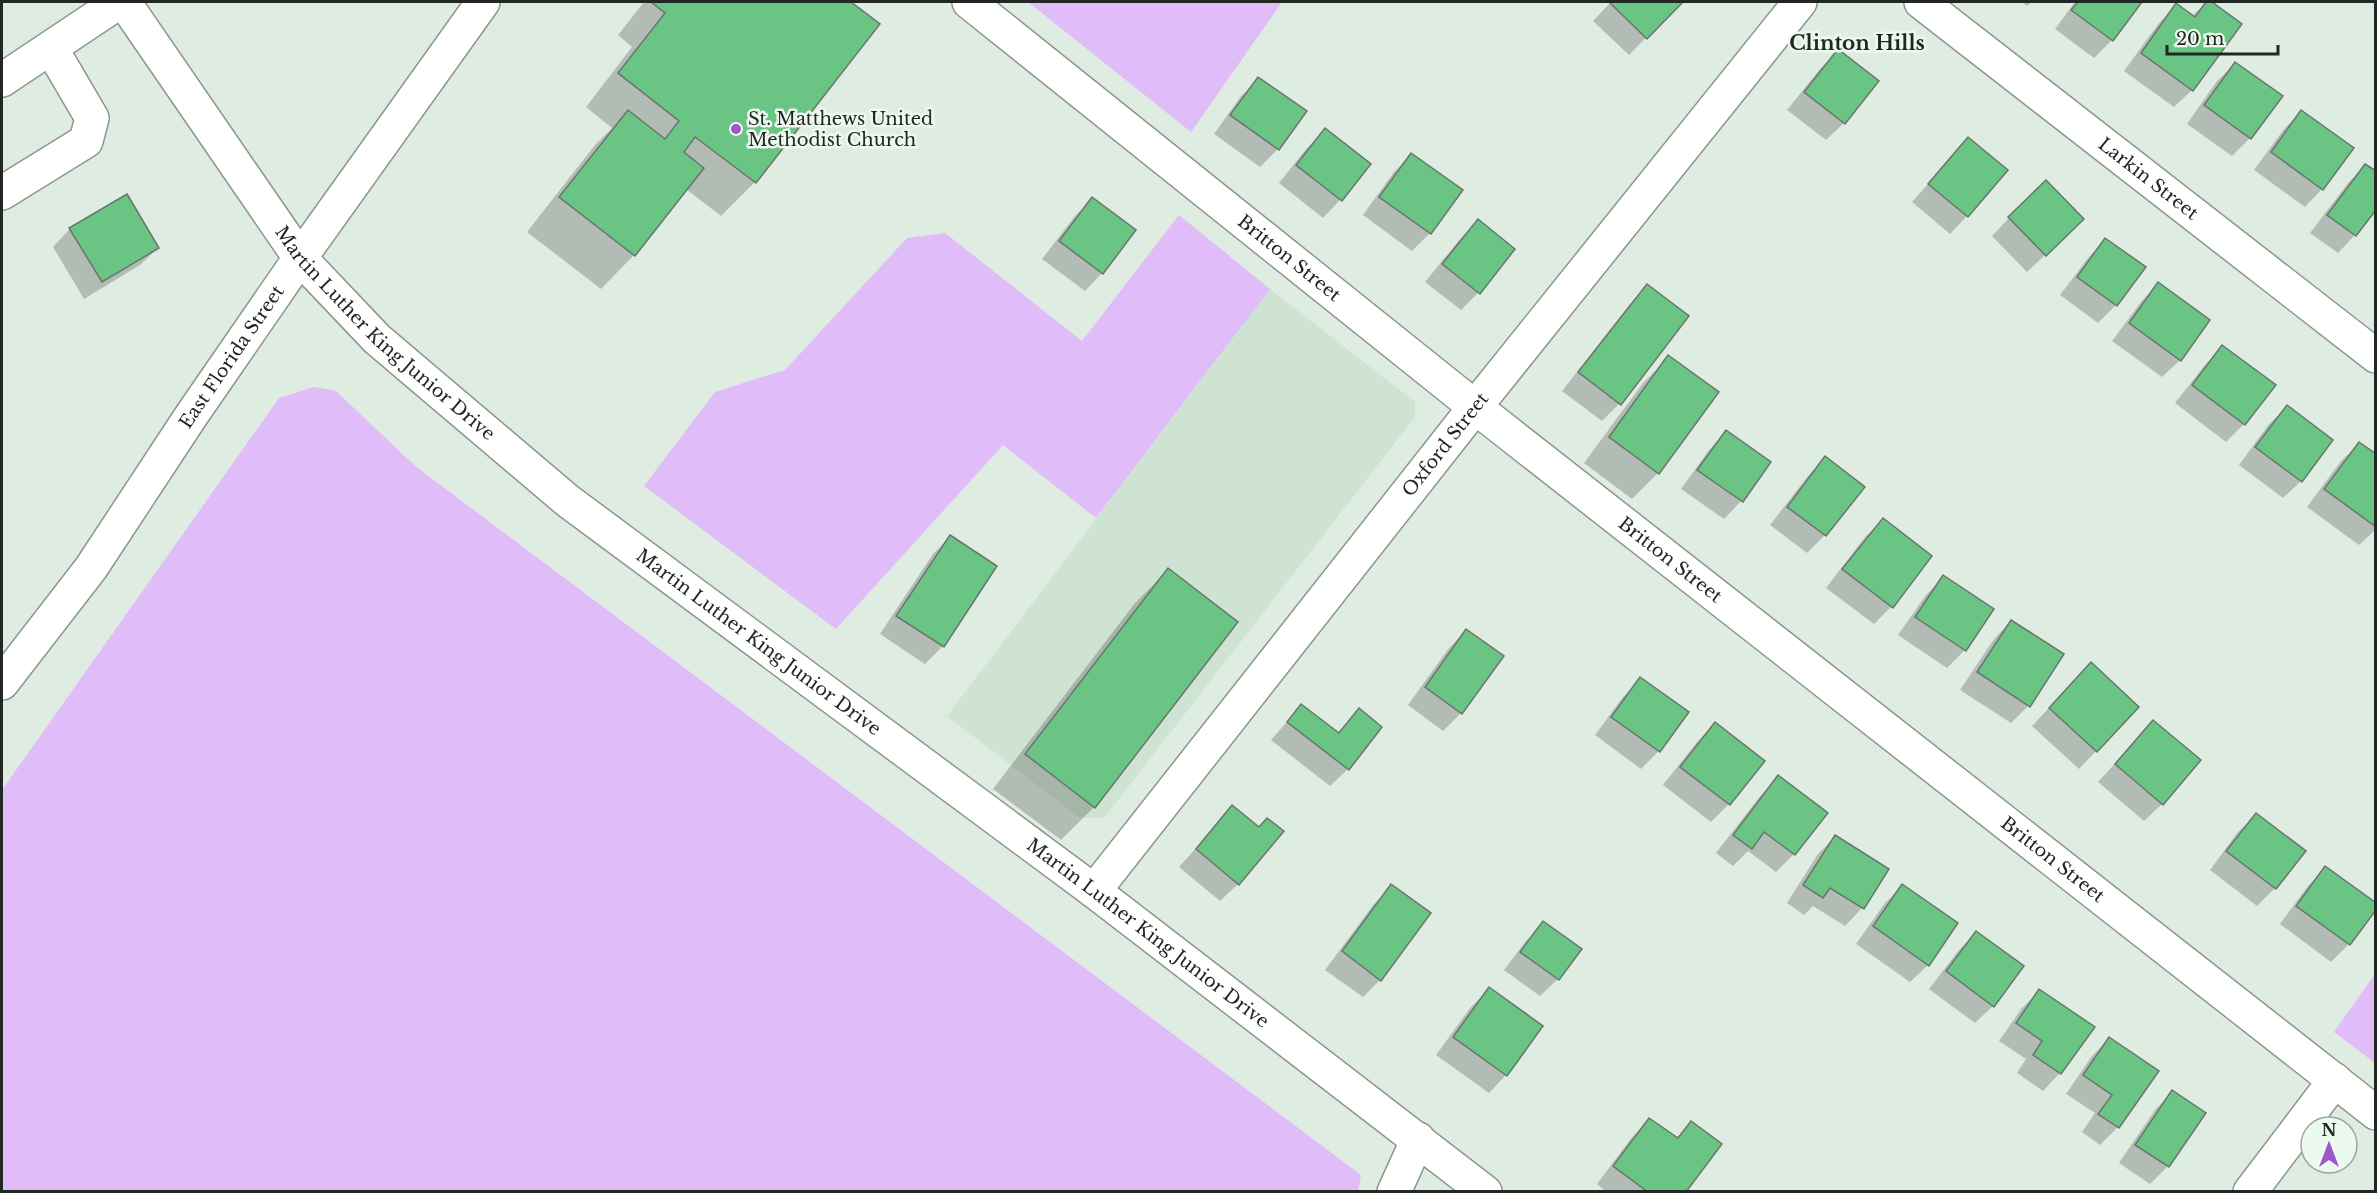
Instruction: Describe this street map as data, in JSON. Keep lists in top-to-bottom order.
{
  "streets": {
    "street": [
      "Larkin Street",
      "Britton Street",
      "Martin Luther King Junior Drive",
      "East Florida Street",
      "Oxford Street"
    ]
  },
  "crossings": [
    ["Britton Street", "Oxford Street"],
    ["Martin Luther King Junior Drive", "East Florida Street"],
    ["Martin Luther King Junior Drive", "Oxford Street"]
  ],
  "districts": ["Clinton Hills"],
  "places": ["St. Matthews United Methodist Church"],
  "scale_bar": "20 m",
  "north": "top"
}
